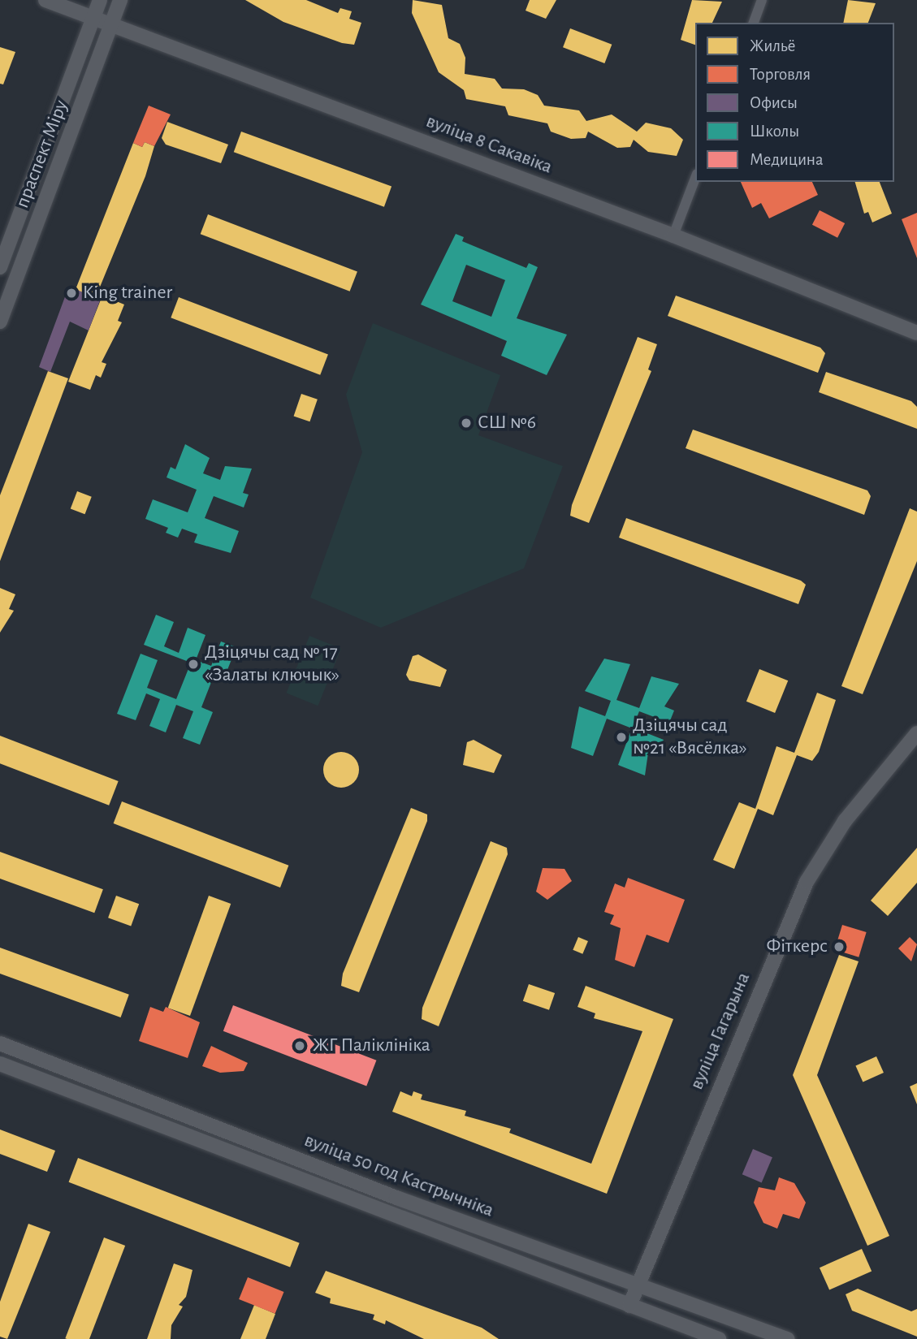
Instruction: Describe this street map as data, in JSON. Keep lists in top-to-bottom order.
{
  "streets": {
    "main road": [
      "вуліца 8 Сакавіка",
      "праспект Міру",
      "вуліца Гагарына",
      "вуліца 50 год Кастрычніка"
    ]
  },
  "crossings": [
    ["вуліца 8 Сакавіка", "праспект Міру"],
    ["вуліца Гагарына", "вуліца 50 год Кастрычніка"]
  ],
  "places": [
    "King trainer",
    "СШ №6",
    "Дзіцячы сад № 17 «Залаты ключык»",
    "Дзіцячы сад №21 «Вясёлка»",
    "Фіткерс",
    "ЖГ Паліклініка"
  ],
  "legend": [
    "Жильё",
    "Торговля",
    "Офисы",
    "Школы",
    "Медицина"
  ]
}
